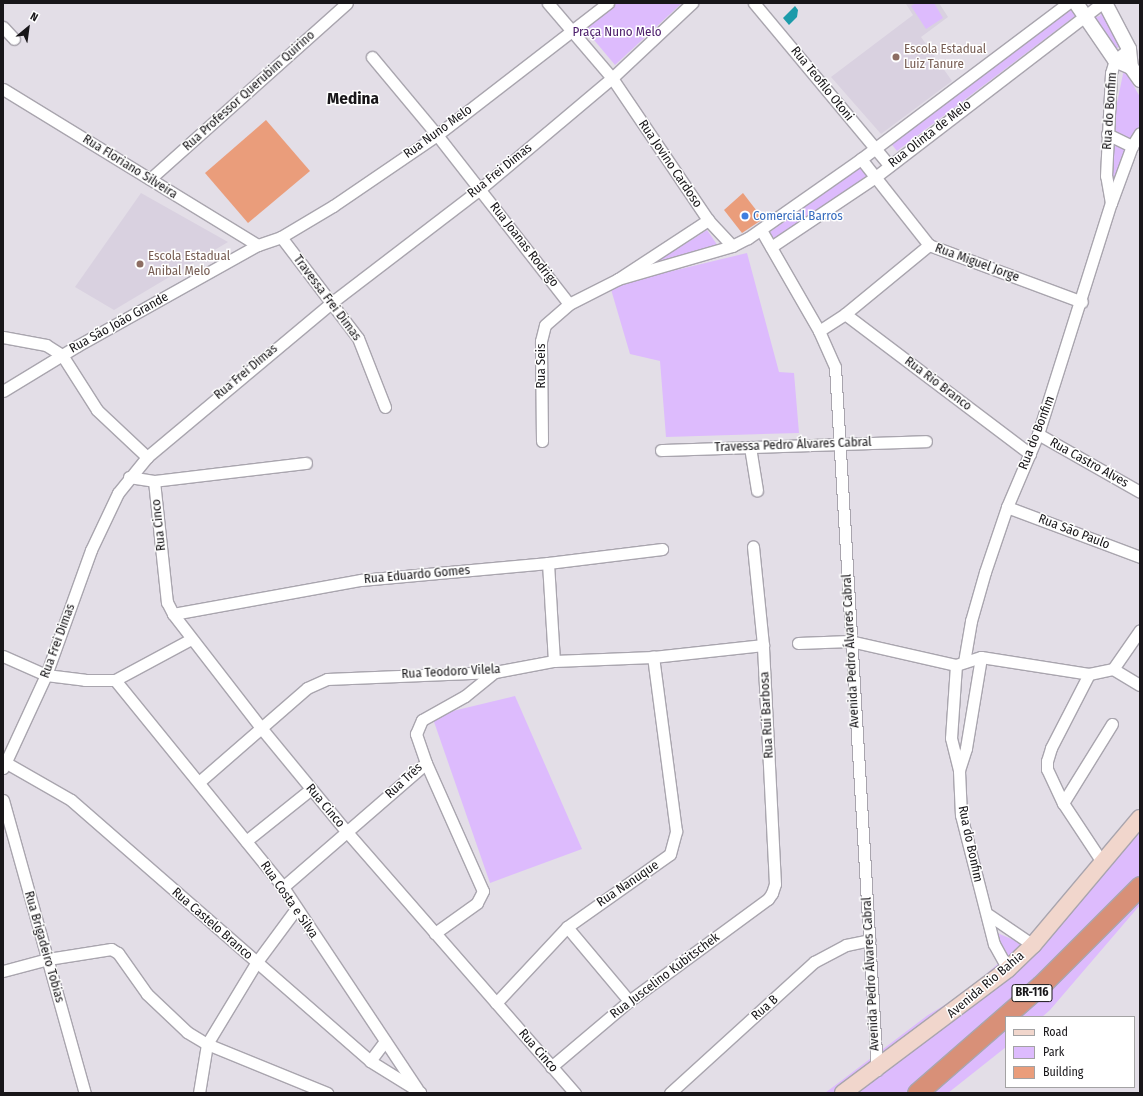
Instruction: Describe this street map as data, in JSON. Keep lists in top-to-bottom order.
{
  "streets": {
    "highway": ["BR-116"],
    "main road": ["Avenida Rio Bahia"],
    "street": [
      "Rua Teofilo Otoni",
      "Rua Professor Querubim Quirino",
      "Rua do Bonfim",
      "Rua Nuno Melo",
      "Rua Olinta de Melo",
      "Rua Jovino Cardoso",
      "Rua Floriano Silveira",
      "Rua Frei Dimas",
      "Rua Joanas Rodrigo",
      "Rua Miguel Jorge",
      "Travessa Frei Dimas",
      "Rua São João Grande",
      "Rua Seis",
      "Rua Rio Branco",
      "Travessa Pedro Álvares Cabral",
      "Rua Castro Alves",
      "Rua Cinco",
      "Rua São Paulo",
      "Rua Eduardo Gomes",
      "Avenida Pedro Álvares Cabral",
      "Rua Teodoro Vilela",
      "Rua Rui Barbosa",
      "Rua Três",
      "Rua Nanuque",
      "Rua Costa e Silva",
      "Rua Castelo Branco",
      "Rua Brigadeiro Tobias",
      "Rua Juscelino Kubitschek",
      "Rua B"
    ]
  },
  "crossings": [
    ["Rua Teofilo Otoni", "Rua Olinta de Melo"],
    ["Rua Professor Querubim Quirino", "Rua Floriano Silveira"],
    ["Rua do Bonfim", "Rua Miguel Jorge"],
    ["Rua do Bonfim", "Rua Rio Branco"],
    ["Rua do Bonfim", "Rua Castro Alves"],
    ["Rua do Bonfim", "Rua São Paulo"],
    ["Rua do Bonfim", "Avenida Rio Bahia"],
    ["Rua Nuno Melo", "Rua Jovino Cardoso"],
    ["Rua Nuno Melo", "Rua Floriano Silveira"],
    ["Rua Nuno Melo", "Rua Joanas Rodrigo"],
    ["Rua Nuno Melo", "Travessa Frei Dimas"],
    ["Rua Nuno Melo", "Rua São João Grande"],
    ["Rua Olinta de Melo", "Rua Jovino Cardoso"],
    ["Rua Olinta de Melo", "Rua Joanas Rodrigo"],
    ["Rua Olinta de Melo", "Rua Miguel Jorge"],
    ["Rua Olinta de Melo", "Rua Seis"],
    ["Rua Olinta de Melo", "Avenida Pedro Álvares Cabral"],
    ["Rua Jovino Cardoso", "Rua Frei Dimas"],
    ["Rua Floriano Silveira", "Rua São João Grande"],
    ["Rua Frei Dimas", "Rua Joanas Rodrigo"],
    ["Rua Frei Dimas", "Travessa Frei Dimas"],
    ["Rua Frei Dimas", "Rua Castelo Branco"],
    ["Rua Joanas Rodrigo", "Rua Seis"],
    ["Travessa Pedro Álvares Cabral", "Avenida Pedro Álvares Cabral"],
    ["Rua Cinco", "Rua Eduardo Gomes"],
    ["Rua Cinco", "Rua Teodoro Vilela"],
    ["Rua Cinco", "Rua Três"],
    ["Rua Cinco", "Rua Nanuque"],
    ["Rua Cinco", "Rua Juscelino Kubitschek"],
    ["Avenida Pedro Álvares Cabral", "Avenida Rio Bahia"],
    ["Avenida Pedro Álvares Cabral", "Rua B"],
    ["Rua Teodoro Vilela", "Rua Rui Barbosa"],
    ["Rua Teodoro Vilela", "Rua Três"],
    ["Rua Teodoro Vilela", "Rua Nanuque"],
    ["Rua Teodoro Vilela", "Rua Costa e Silva"],
    ["Rua Rui Barbosa", "Rua Juscelino Kubitschek"],
    ["Rua Três", "Rua Costa e Silva"],
    ["Rua Costa e Silva", "Rua Castelo Branco"]
  ],
  "districts": ["Medina"],
  "parks": ["Praça Nuno Melo"],
  "places": ["Escola Estadual Luiz Tanure", "Comercial Barros", "Escola Estadual Anibal Melo"],
  "legend": ["Road", "Park", "Building"],
  "north": "top right"
}
